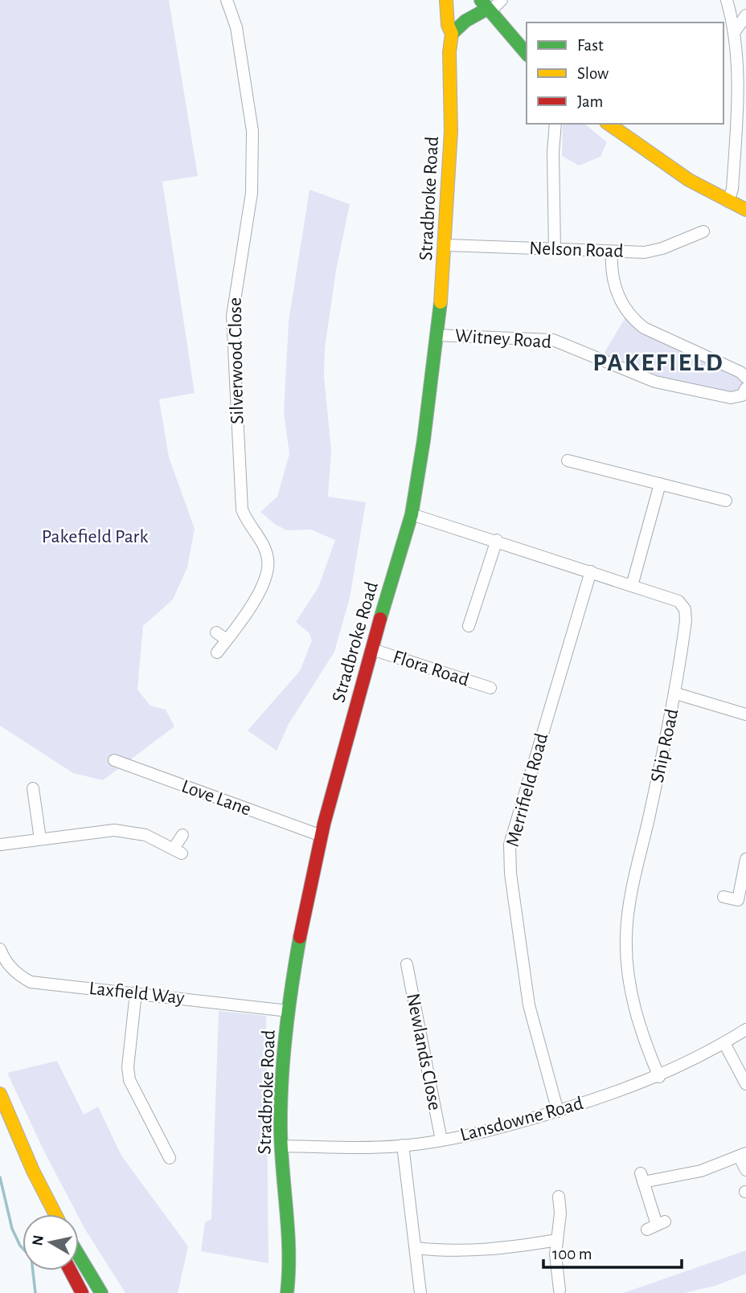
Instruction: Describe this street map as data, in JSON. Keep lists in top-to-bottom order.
{
  "streets": {
    "main road": ["Stradbroke Road"],
    "street": [
      "Nelson Road",
      "Witney Road",
      "Silverwood Close",
      "Flora Road",
      "Ship Road",
      "Merrifield Road",
      "Love Lane",
      "Laxfield Way",
      "Newlands Close",
      "Lansdowne Road"
    ]
  },
  "crossings": [
    ["Stradbroke Road", "Nelson Road"],
    ["Stradbroke Road", "Witney Road"],
    ["Stradbroke Road", "Flora Road"],
    ["Stradbroke Road", "Ship Road"],
    ["Stradbroke Road", "Love Lane"],
    ["Stradbroke Road", "Laxfield Way"],
    ["Stradbroke Road", "Lansdowne Road"],
    ["Ship Road", "Merrifield Road"],
    ["Ship Road", "Lansdowne Road"],
    ["Merrifield Road", "Lansdowne Road"],
    ["Newlands Close", "Lansdowne Road"]
  ],
  "districts": ["PAKEFIELD"],
  "parks": ["Pakefield Park"],
  "legend": ["Fast", "Slow", "Jam"],
  "scale_bar": "100 m",
  "north": "left"
}
